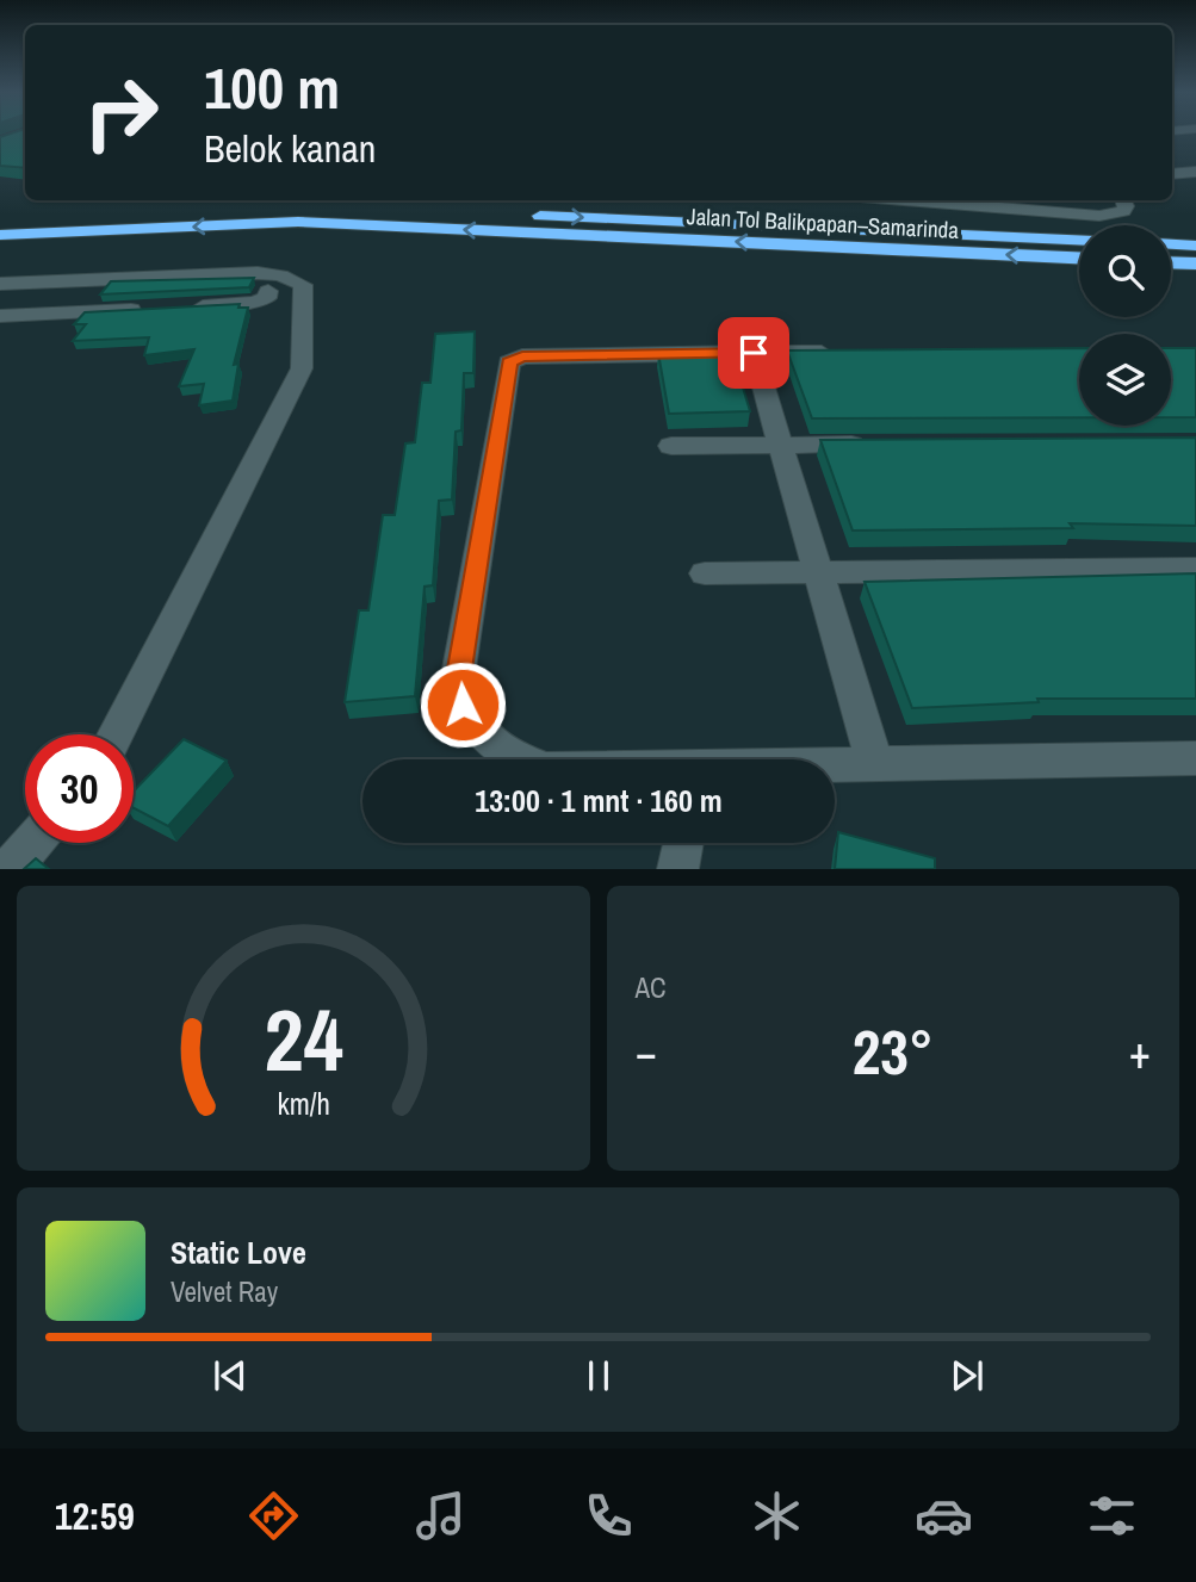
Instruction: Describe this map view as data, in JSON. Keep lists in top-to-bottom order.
{
  "streets": {
    "highway": ["Jalan Tol Balikpapan–Samarinda"]
  },
  "page": {
    "turn": ["100 m", "Belok kanan"],
    "limit": "30",
    "trip": "13:00 · 1 mnt · 160 m",
    "tile": "AC",
    "heat": ["−", "23°", "+"],
    "song": ["Static Love", "Velvet Ray"],
    "tabs": "12:59",
    "gauge": ["24", "km/h"]
  }
}
